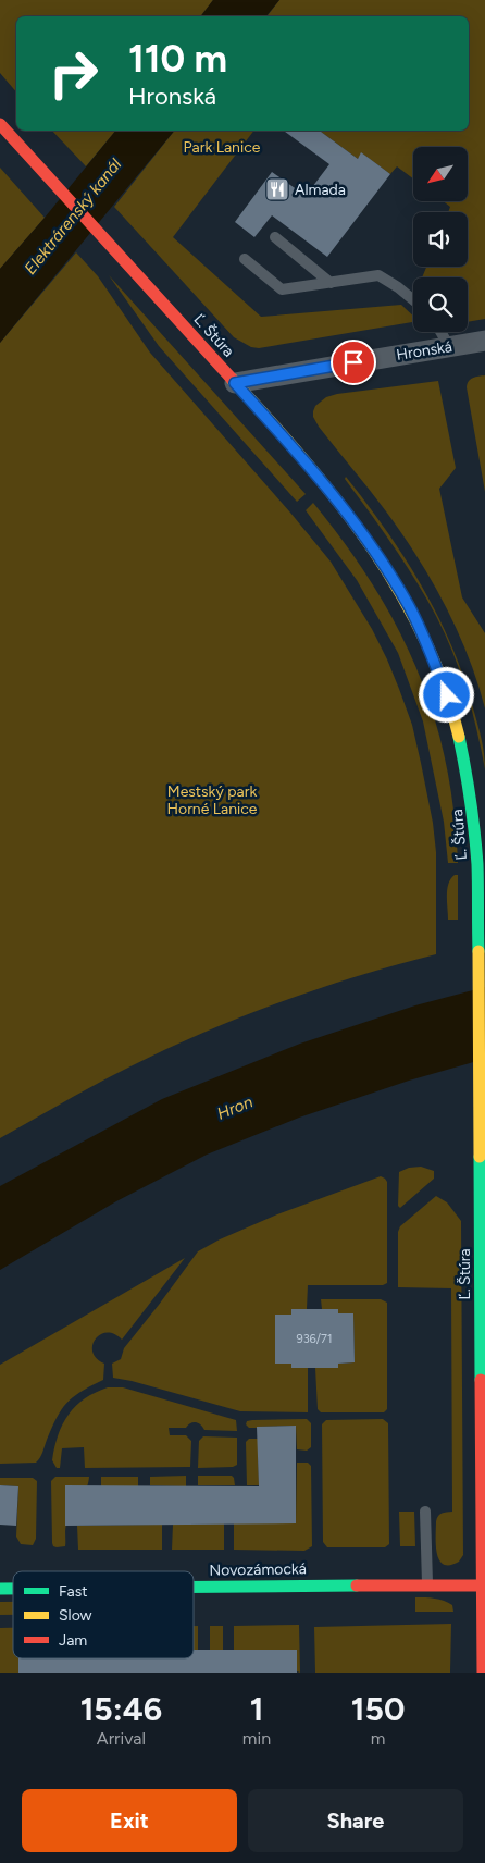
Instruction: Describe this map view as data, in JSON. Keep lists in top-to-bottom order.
{
  "streets": {
    "street": ["Ľ. Štúra", "Hronská", "Novozámocká"]
  },
  "crossings": [
    ["Ľ. Štúra", "Hronská"],
    ["Ľ. Štúra", "Novozámocká"]
  ],
  "water": ["Elektrárenský kanál", "Hron"],
  "parks": ["Park Lanice", "Mestský park Horné Lanice"],
  "places": {
    "restaurant": ["Almada"]
  },
  "house_numbers": ["936/71"],
  "legend": ["Fast", "Slow", "Jam"],
  "north": "bottom left",
  "page": {
    "turn": ["110 m", "Hronská"],
    "eta": [
      "15:46",
      "Arrival",
      "1",
      "min",
      "150",
      "m"
    ],
    "buttons": ["Exit", "Share"]
  }
}
